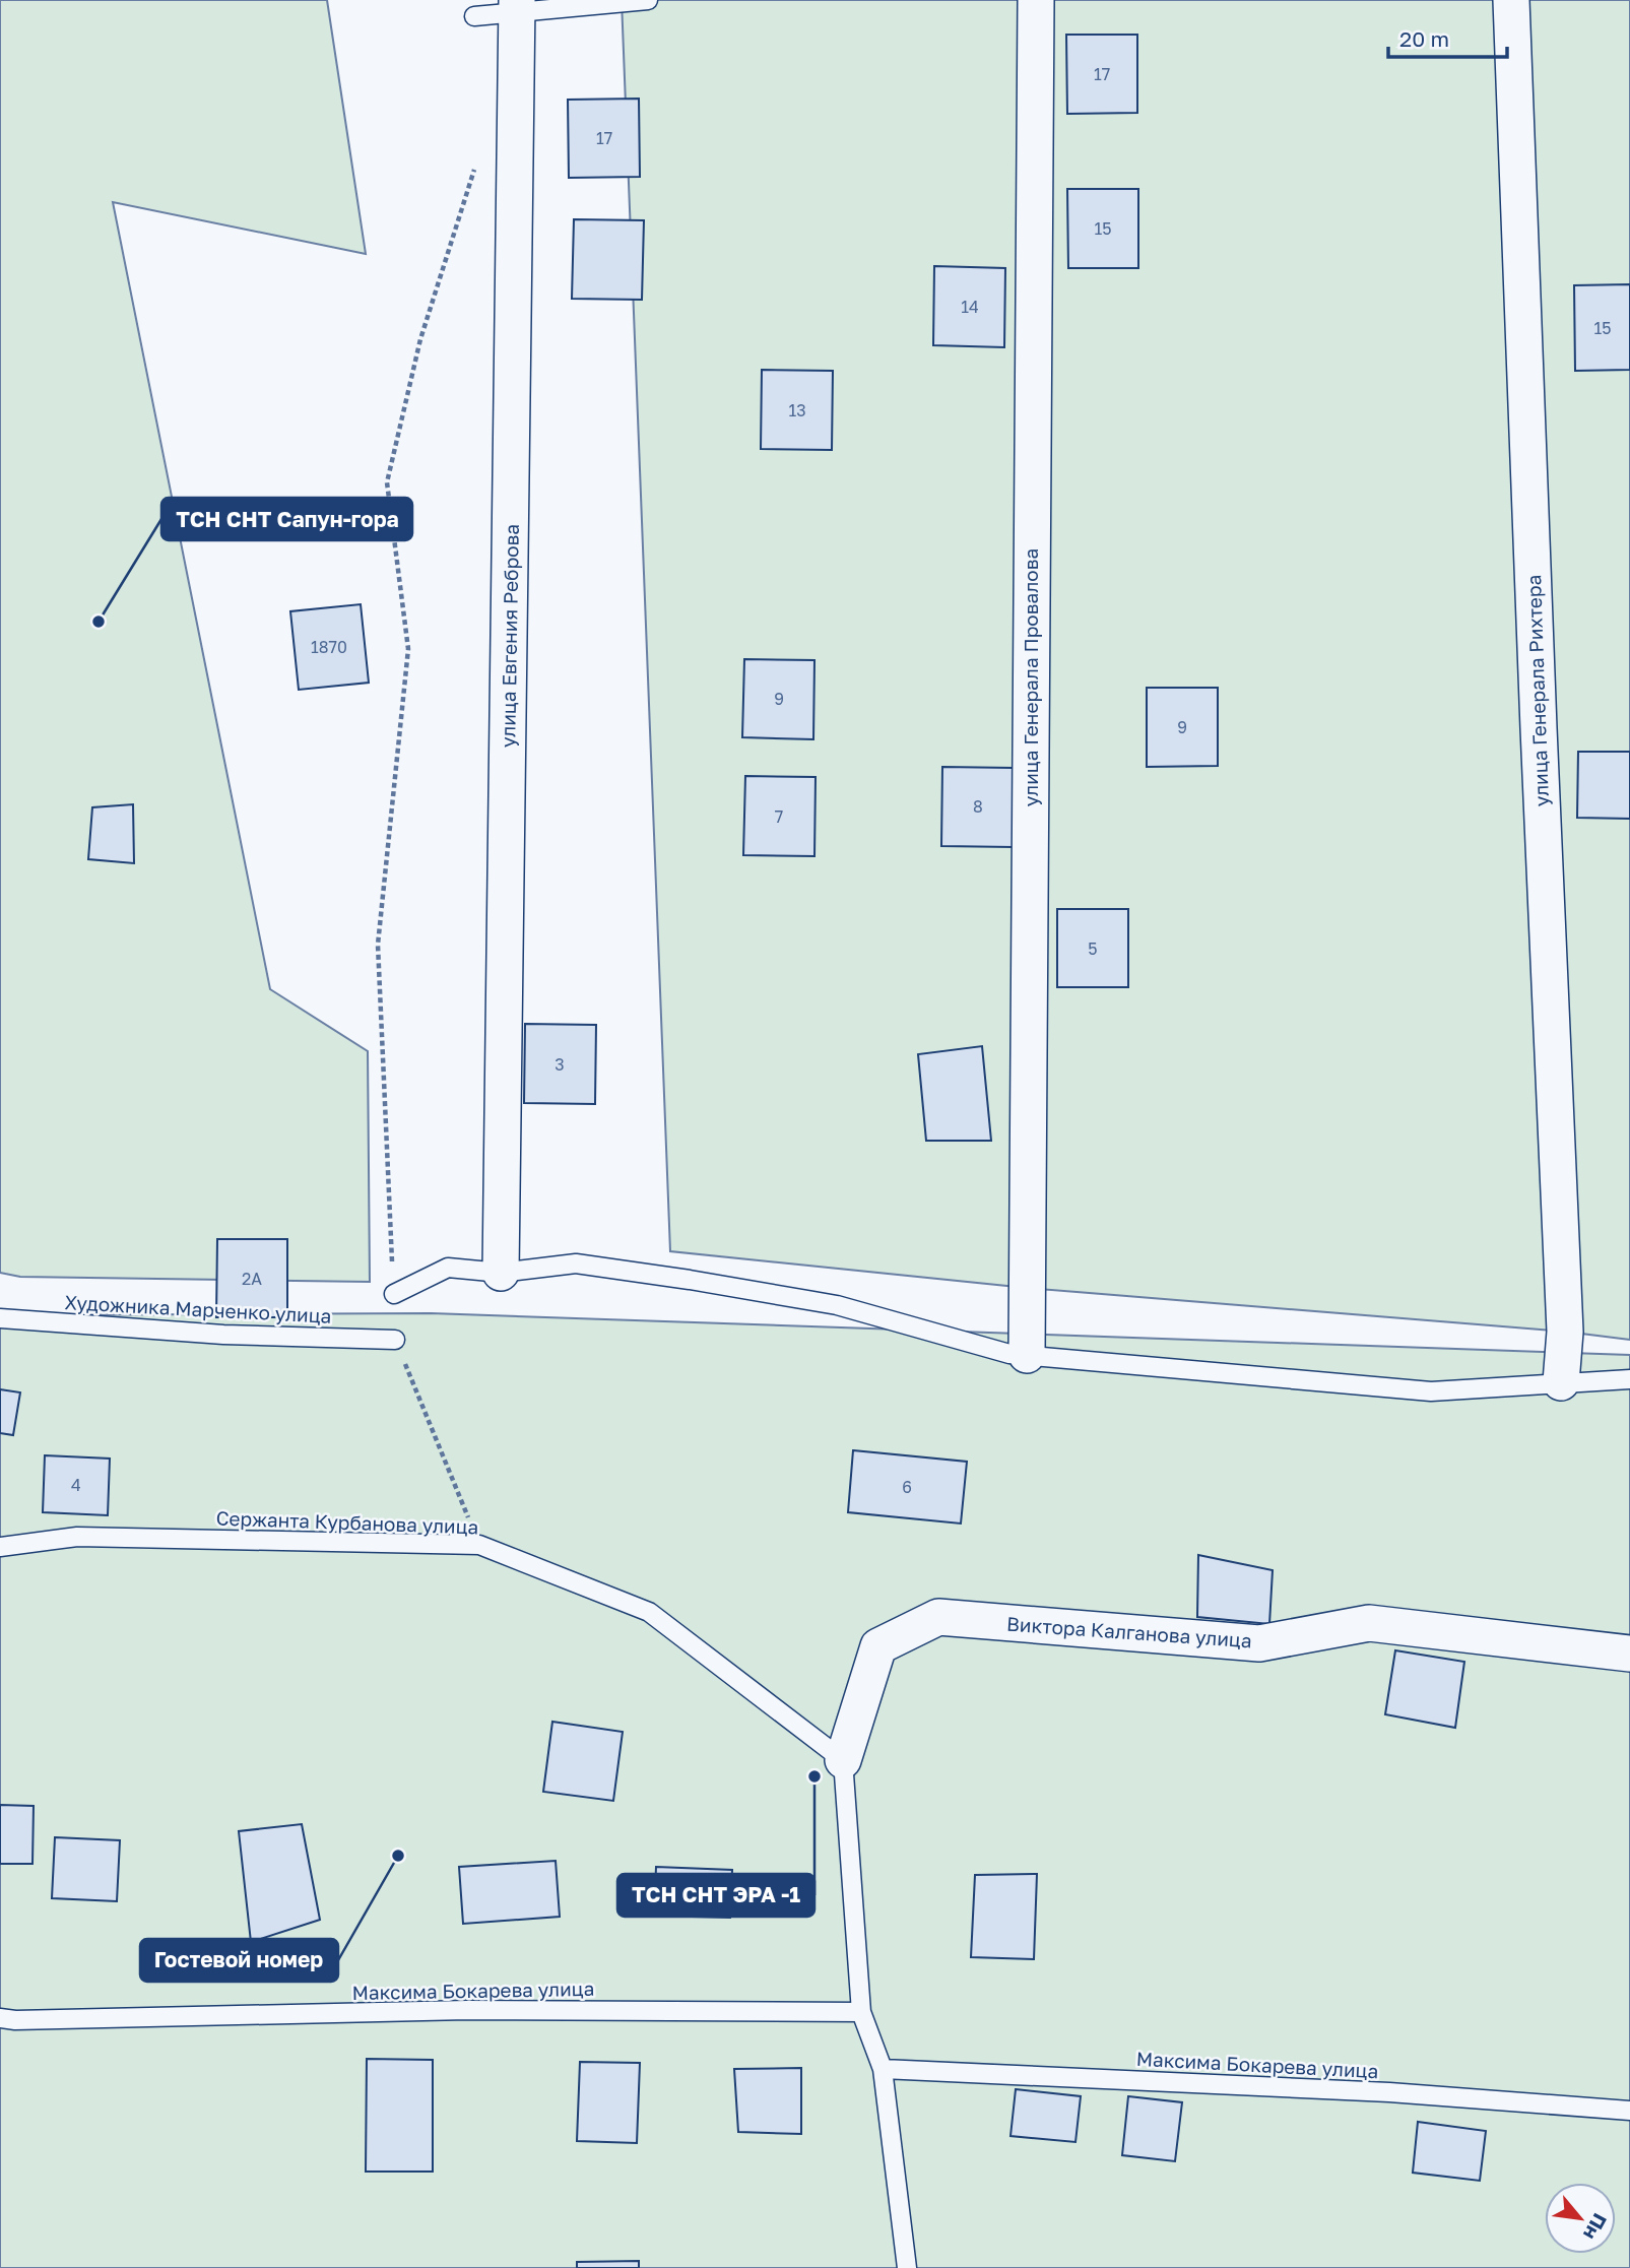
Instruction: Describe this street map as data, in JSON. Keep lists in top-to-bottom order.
{
  "streets": {
    "street": [
      "улица Евгения Реброва",
      "улица Генерала Провалова",
      "улица Генерала Рихтера",
      "Виктора Калганова улица"
    ],
    "lane": ["Художника Марченко улица", "Сержанта Курбанова улица", "Максима Бокарева улица"]
  },
  "crossings": [
    ["Сержанта Курбанова улица", "Виктора Калганова улица"]
  ],
  "places": ["ТСН СНТ Сапун-гора", "ТСН СНТ ЭРА -1", "Гостевой номер"],
  "house_numbers": [
    "17",
    "17",
    "15",
    "14",
    "15",
    "13",
    "1870",
    "9",
    "9",
    "8",
    "7",
    "5",
    "3",
    "2А",
    "4",
    "6"
  ],
  "scale_bar": "20 m",
  "north": "bottom right"
}
